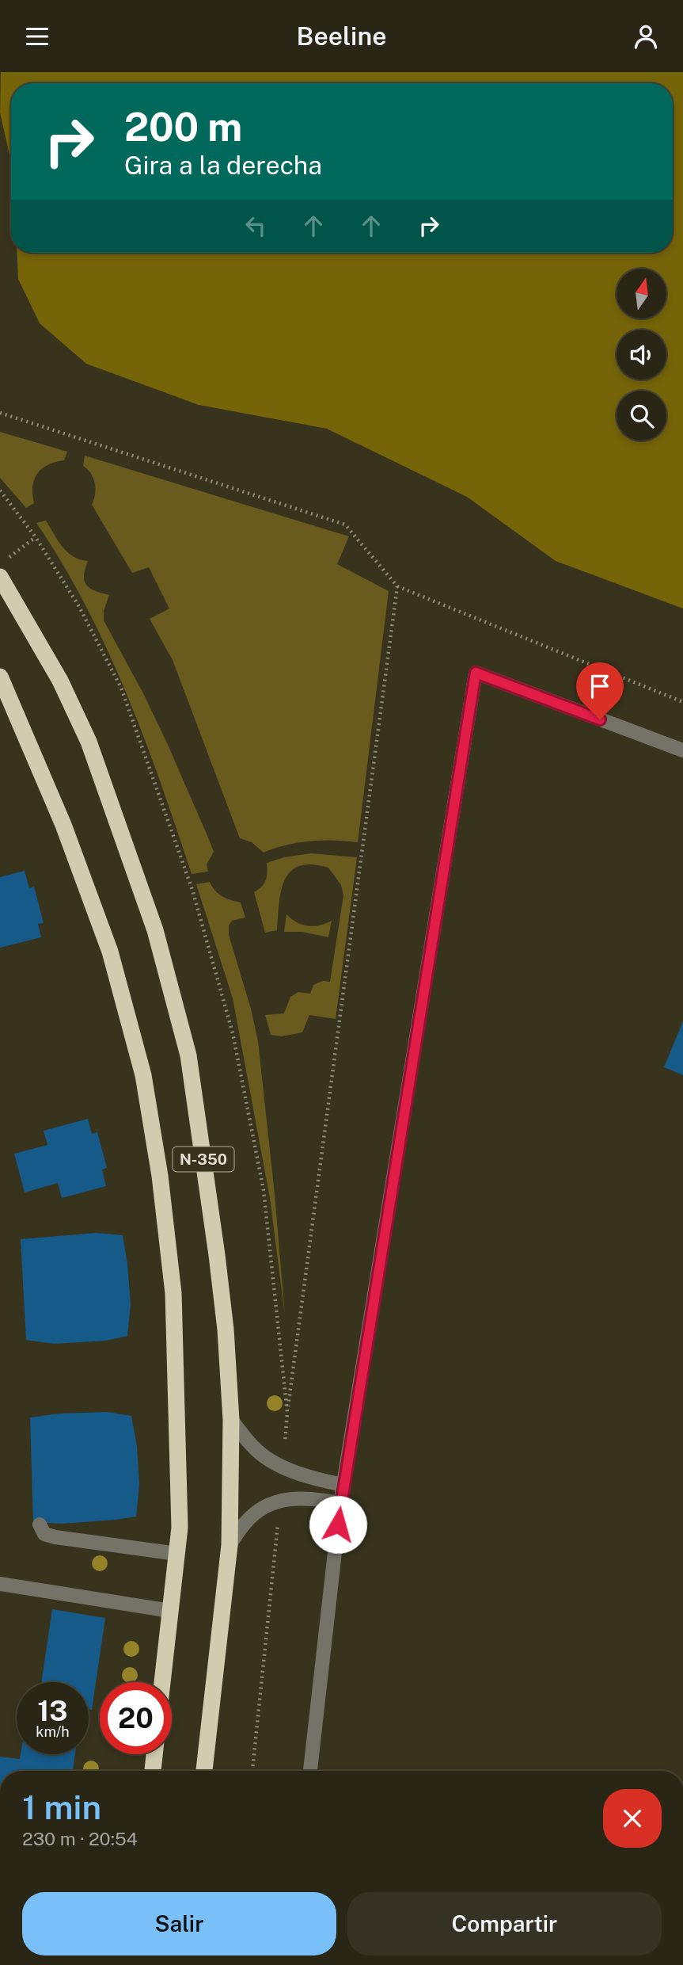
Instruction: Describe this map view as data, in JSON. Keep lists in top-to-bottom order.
{
  "streets": {
    "highway": ["N-350"]
  },
  "north": "top",
  "page": {
    "header": "Beeline",
    "turn": ["200 m", "Gira a la derecha"],
    "speed": "13 km/h",
    "limit": "20",
    "heading": ["1 min", "230 m · 20:54"],
    "buttons": ["Salir", "Compartir"]
  }
}
